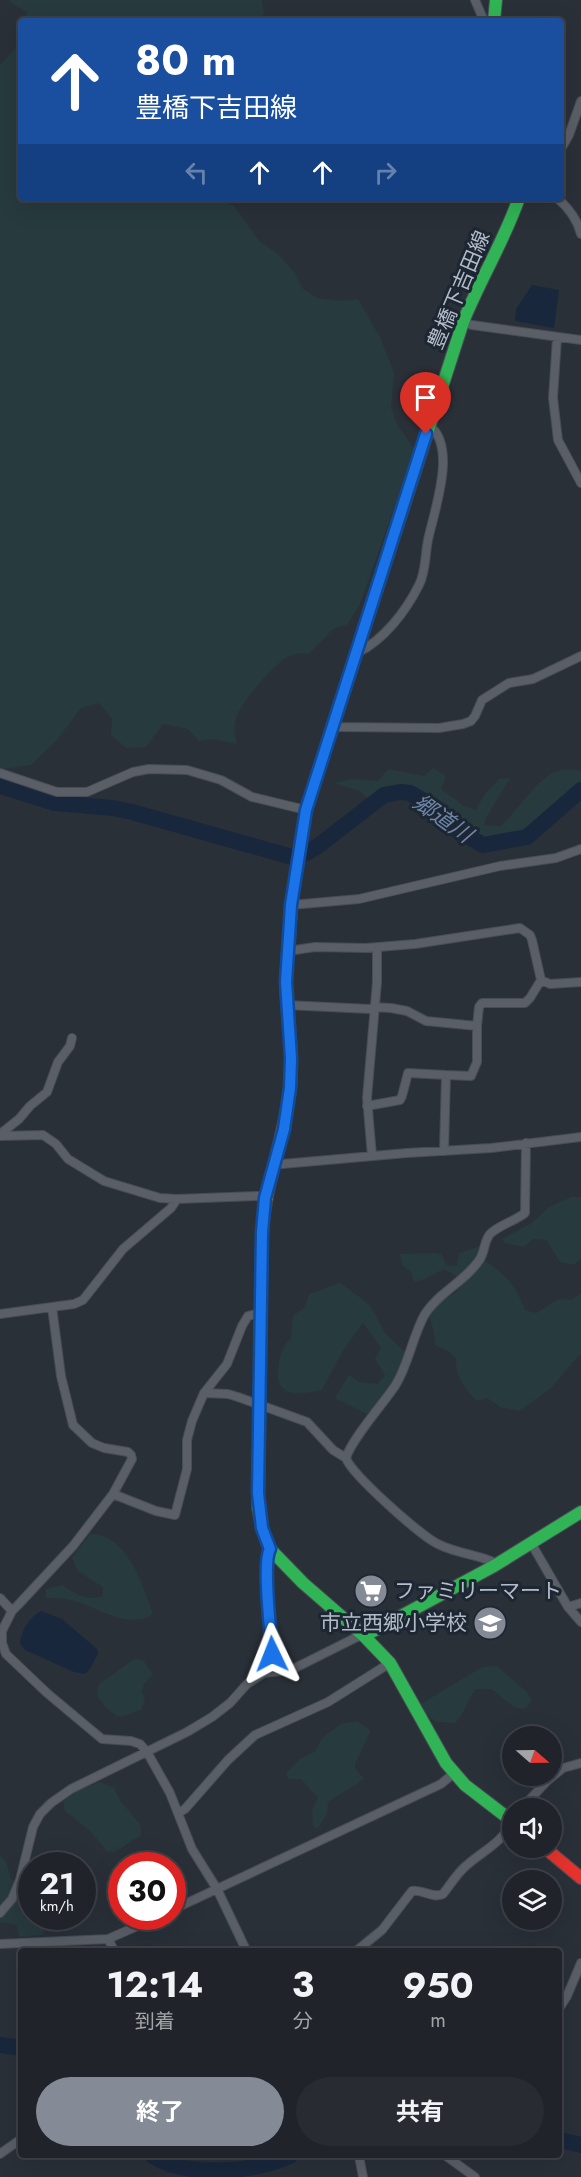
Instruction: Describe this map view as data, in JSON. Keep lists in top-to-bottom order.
{
  "streets": {
    "main road": ["豊橋下吉田線"]
  },
  "water": ["郷道川"],
  "places": {
    "supermarket": ["ファミリーマート"],
    "school or university": ["市立西郷小学校"]
  },
  "north": "right",
  "page": {
    "turn": ["80 m", "豊橋下吉田線"],
    "speed": "21 km/h",
    "limit": "30",
    "eta": [
      "12:14",
      "到着",
      "3",
      "分",
      "950",
      "m"
    ],
    "buttons": ["終了", "共有"]
  }
}
